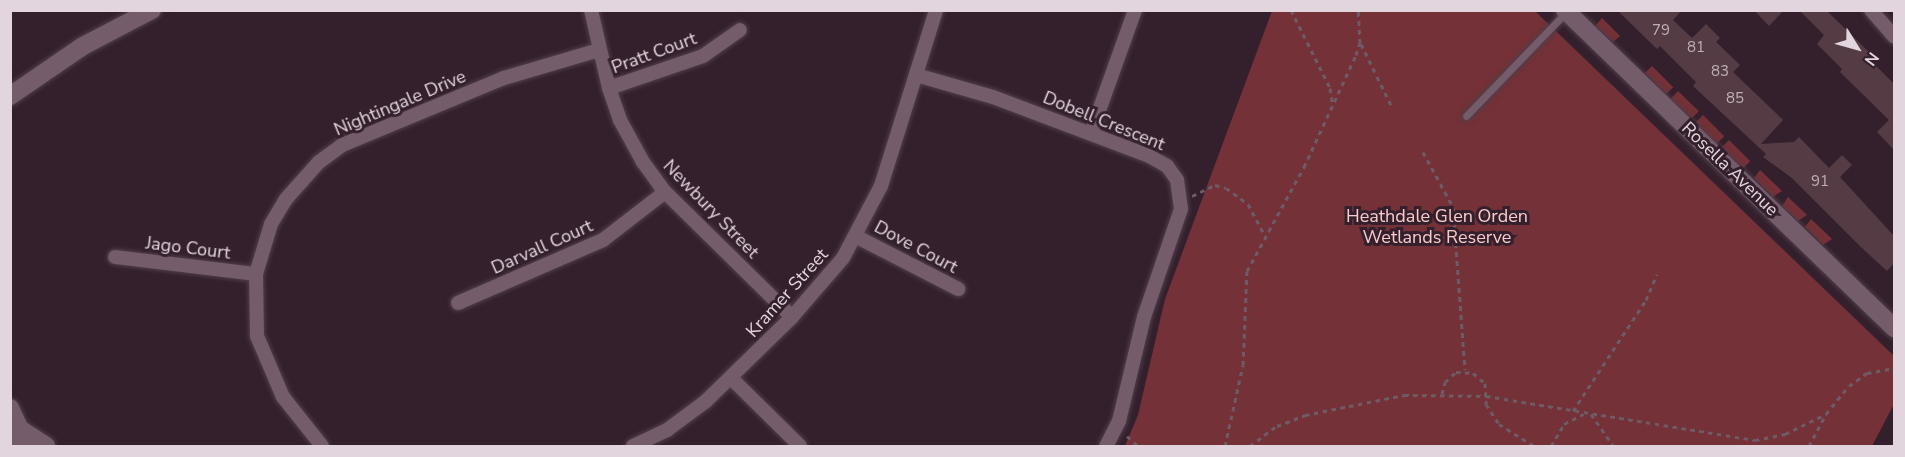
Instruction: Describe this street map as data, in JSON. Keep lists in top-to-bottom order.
{
  "streets": {
    "street": [
      "Pratt Court",
      "Nightingale Drive",
      "Dobell Crescent",
      "Rosella Avenue",
      "Newbury Street",
      "Darvall Court",
      "Dove Court",
      "Jago Court",
      "Kramer Street"
    ]
  },
  "crossings": [
    ["Pratt Court", "Newbury Street"],
    ["Nightingale Drive", "Newbury Street"],
    ["Nightingale Drive", "Jago Court"],
    ["Dobell Crescent", "Kramer Street"],
    ["Newbury Street", "Darvall Court"],
    ["Newbury Street", "Kramer Street"],
    ["Dove Court", "Kramer Street"]
  ],
  "parks": ["Heathdale Glen Orden Wetlands Reserve"],
  "house_numbers": [
    "79",
    "81",
    "83",
    "85",
    "91"
  ],
  "north": "bottom right"
}
